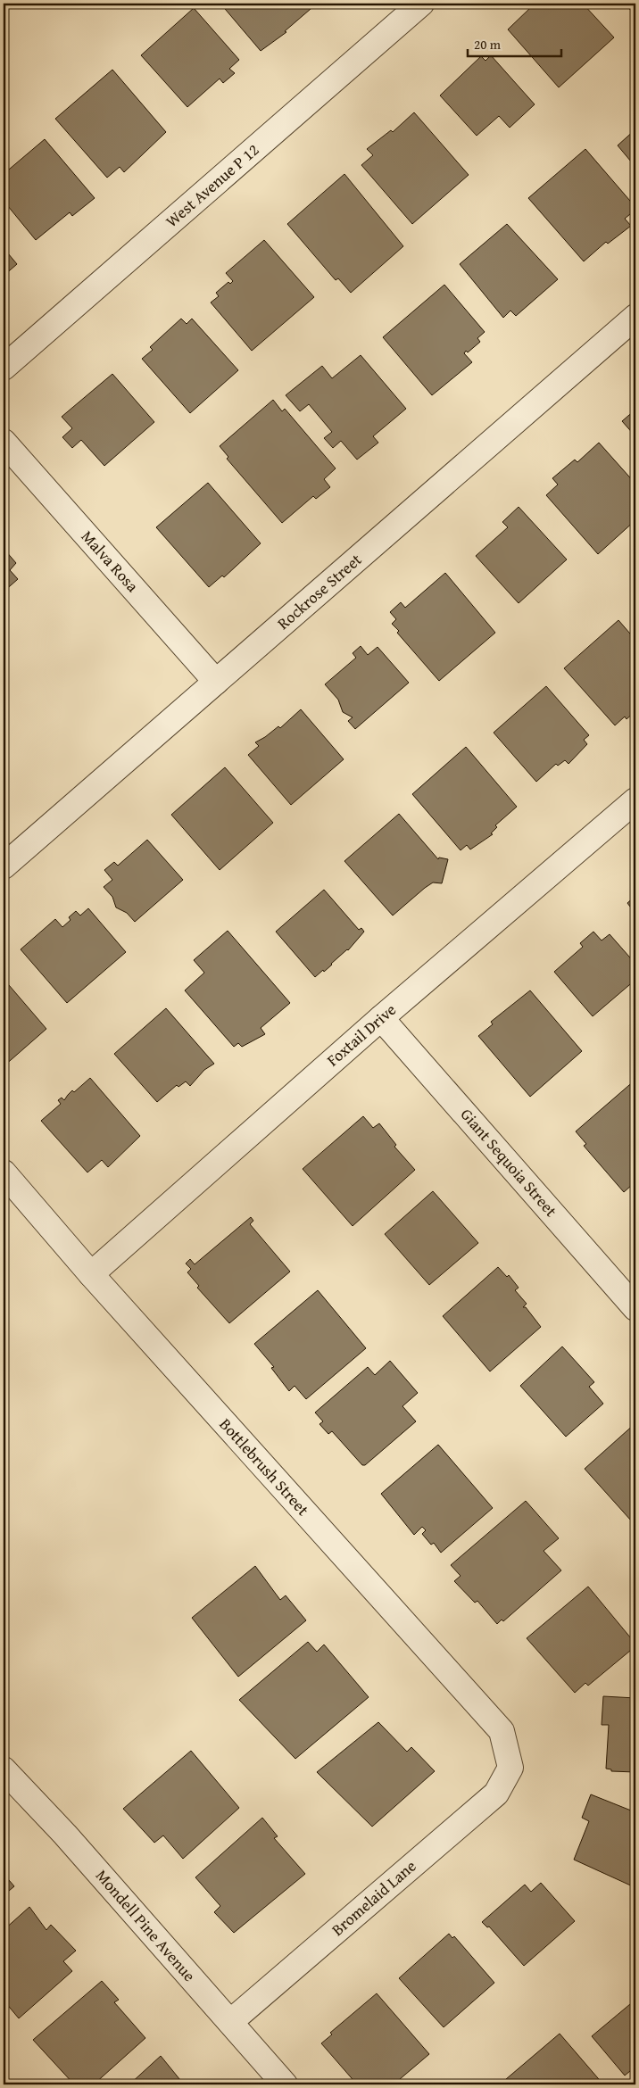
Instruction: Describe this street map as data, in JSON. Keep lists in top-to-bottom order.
{
  "streets": {
    "street": [
      "West Avenue P 12",
      "Malva Rosa",
      "Rockrose Street",
      "Foxtail Drive",
      "Giant Sequoia Street",
      "Bottlebrush Street",
      "Bromelaid Lane",
      "Mondell Pine Avenue"
    ]
  },
  "crossings": [
    ["Malva Rosa", "Rockrose Street"],
    ["Foxtail Drive", "Giant Sequoia Street"],
    ["Foxtail Drive", "Bottlebrush Street"],
    ["Bottlebrush Street", "Bromelaid Lane"],
    ["Bromelaid Lane", "Mondell Pine Avenue"]
  ],
  "scale_bar": "20 m"
}
